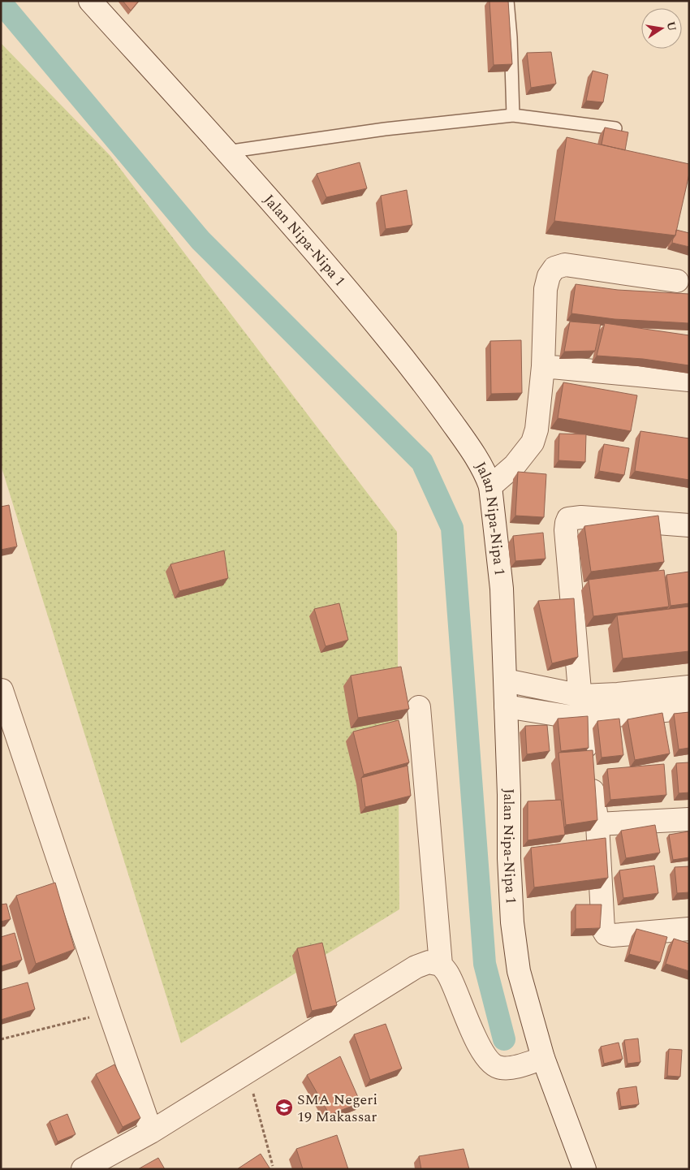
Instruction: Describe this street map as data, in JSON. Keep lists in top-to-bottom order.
{
  "streets": {
    "street": ["Jalan Nipa-Nipa 1"]
  },
  "places": {
    "school or university": ["SMA Negeri 19 Makassar"]
  },
  "north": "right"
}
